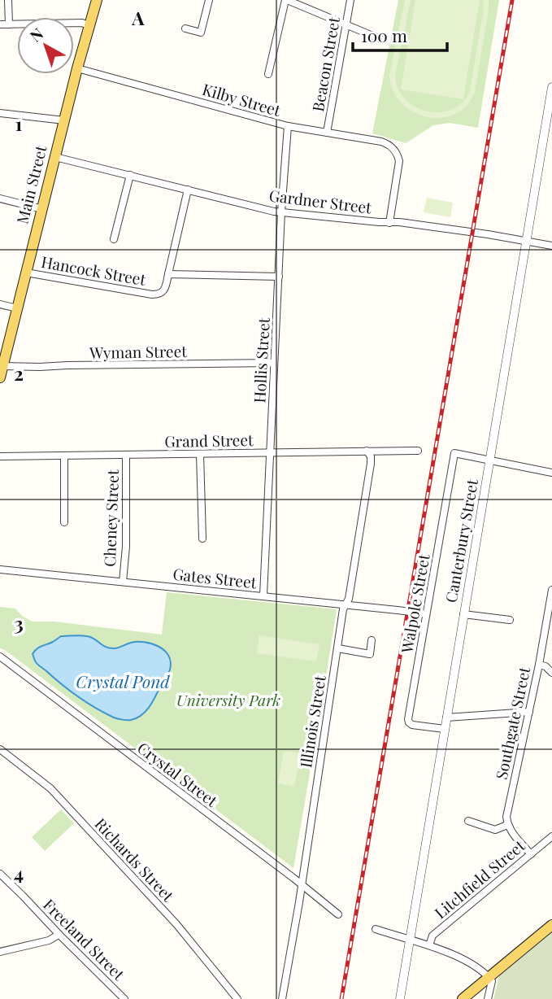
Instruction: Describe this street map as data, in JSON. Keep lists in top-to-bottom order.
{
  "streets": {
    "main road": ["Main Street"],
    "street": [
      "Beacon Street",
      "Kilby Street",
      "Gardner Street",
      "Hancock Street",
      "Wyman Street",
      "Hollis Street",
      "Grand Street",
      "Cheney Street",
      "Canterbury Street",
      "Gates Street",
      "Walpole Street",
      "Illinois Street",
      "Southgate Street",
      "Crystal Street",
      "Richards Street",
      "Litchfield Street",
      "Freeland Street"
    ]
  },
  "crossings": [
    ["Beacon Street", "Kilby Street"],
    ["Kilby Street", "Main Street"],
    ["Kilby Street", "Gardner Street"],
    ["Kilby Street", "Hollis Street"],
    ["Main Street", "Gardner Street"],
    ["Main Street", "Hancock Street"],
    ["Main Street", "Wyman Street"],
    ["Gardner Street", "Hollis Street"],
    ["Gardner Street", "Canterbury Street"],
    ["Hancock Street", "Hollis Street"],
    ["Wyman Street", "Hollis Street"],
    ["Hollis Street", "Grand Street"],
    ["Hollis Street", "Gates Street"],
    ["Grand Street", "Cheney Street"],
    ["Grand Street", "Illinois Street"],
    ["Cheney Street", "Gates Street"],
    ["Canterbury Street", "Walpole Street"],
    ["Gates Street", "Walpole Street"],
    ["Gates Street", "Illinois Street"],
    ["Illinois Street", "Crystal Street"]
  ],
  "water": ["Crystal Pond"],
  "parks": ["University Park"],
  "scale_bar": "100 m",
  "north": "top left",
  "grid": {
    "columns": ["A"],
    "rows": [
      "1",
      "2",
      "3",
      "4"
    ]
  }
}
